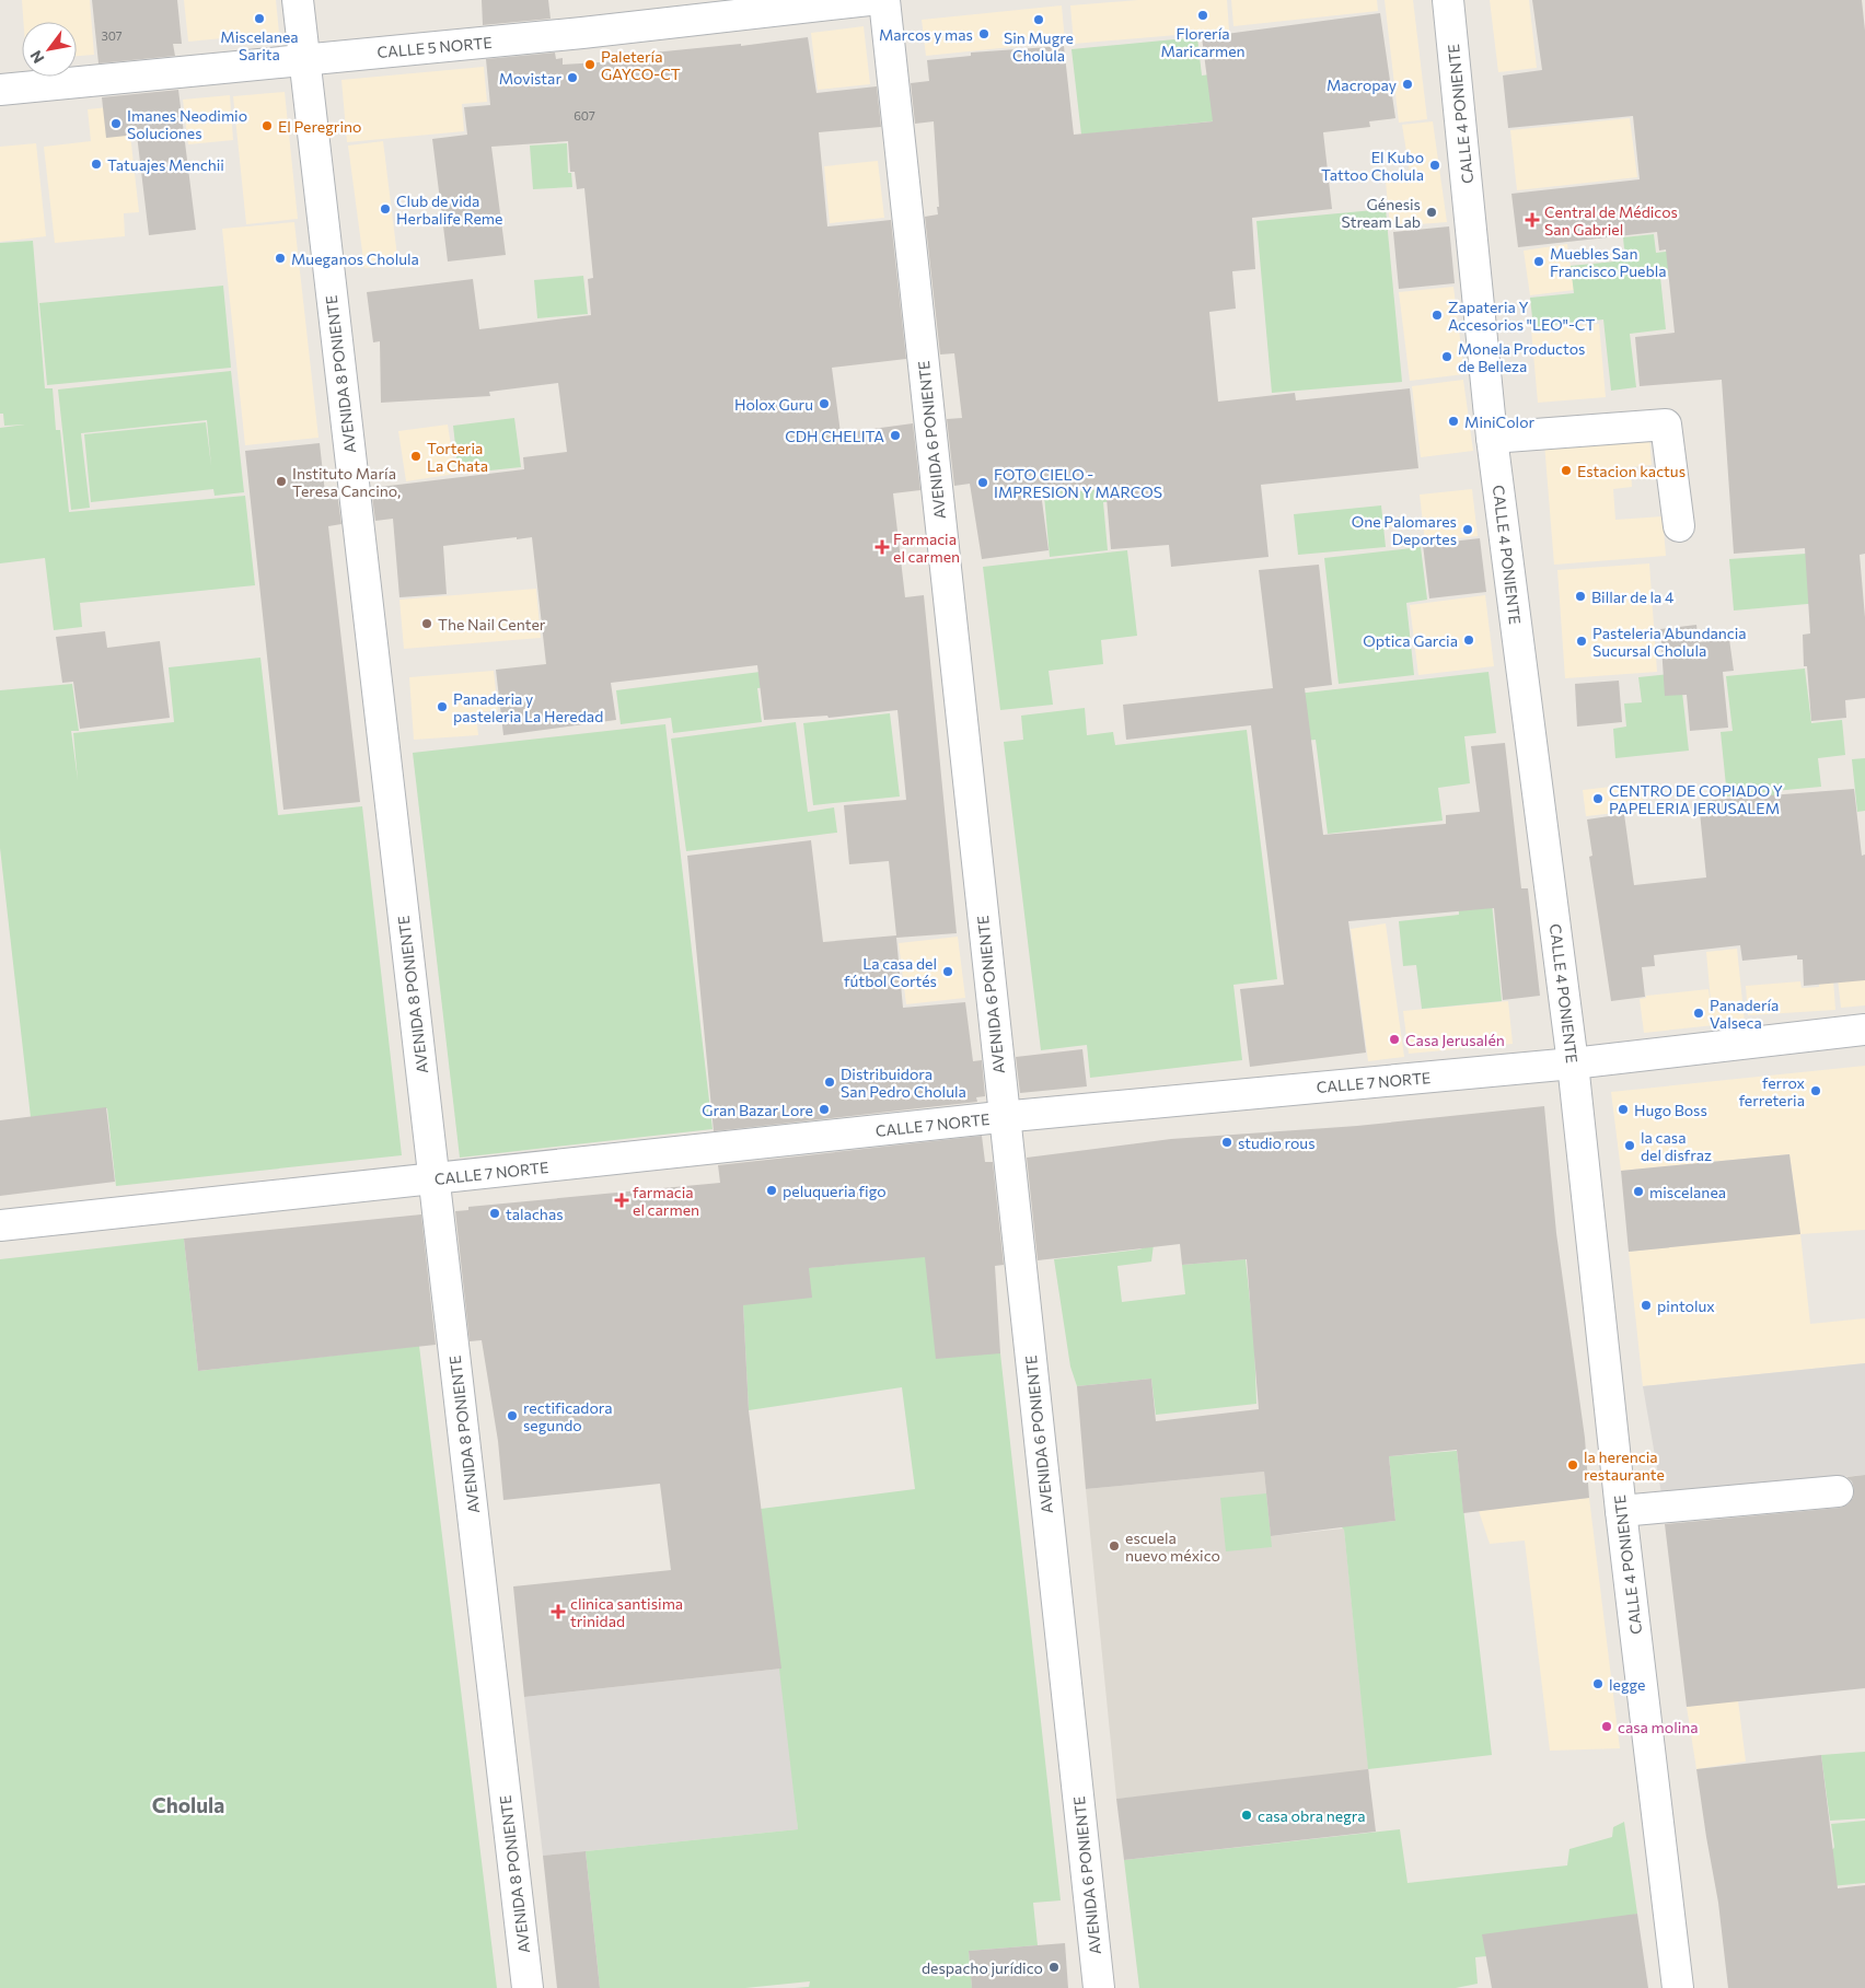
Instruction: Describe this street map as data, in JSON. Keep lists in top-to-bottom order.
{
  "streets": {
    "street": [
      "CALLE 5 NORTE",
      "CALLE 4 PONIENTE",
      "AVENIDA 8 PONIENTE",
      "AVENIDA 6 PONIENTE",
      "CALLE 7 NORTE"
    ]
  },
  "crossings": [
    ["CALLE 5 NORTE", "AVENIDA 8 PONIENTE"],
    ["CALLE 4 PONIENTE", "CALLE 7 NORTE"],
    ["AVENIDA 8 PONIENTE", "CALLE 7 NORTE"],
    ["AVENIDA 6 PONIENTE", "CALLE 7 NORTE"]
  ],
  "districts": ["Cholula"],
  "places": {
    "other": [
      "Florería Maricarmen",
      "Miscelanea Sarita",
      "Sin Mugre Cholula",
      "Marcos y mas",
      "Paletería GAYCO-CT",
      "Movistar",
      "Macropay",
      "Imanes Neodimio Soluciones",
      "El Peregrino",
      "Tatuajes Menchii",
      "El Kubo Tattoo Cholula",
      "Club de vida Herbalife Reme",
      "Génesis Stream Lab",
      "Mueganos Cholula",
      "Muebles San Francisco Puebla",
      "Zapateria Y Accesorios \"LEO\"-CT",
      "Monela Productos de Belleza",
      "Holox Guru",
      "MiniColor",
      "CDH CHELITA",
      "Torteria La Chata",
      "Estacion kactus",
      "Instituto María Teresa Cancino,",
      "FOTO CIELO - IMPRESION Y MARCOS",
      "One Palomares Deportes",
      "Billar de la 4",
      "The Nail Center",
      "Optica Garcia",
      "Pasteleria Abundancia Sucursal Cholula",
      "Panaderia y pasteleria La Heredad",
      "CENTRO DE COPIADO Y PAPELERIA JERUSALEM",
      "La casa del fútbol Cortés",
      "Panadería Valseca",
      "Casa Jerusalén",
      "Distribuidora San Pedro Cholula",
      "ferrox ferreteria",
      "Gran Bazar Lore",
      "Hugo Boss",
      "studio rous",
      "la casa del disfraz",
      "peluqueria figo",
      "miscelanea",
      "talachas",
      "pintolux",
      "rectificadora segundo",
      "la herencia restaurante",
      "escuela nuevo méxico",
      "legge",
      "casa molina",
      "casa obra negra",
      "despacho jurídico"
    ],
    "health": [
      "Central de Médicos San Gabriel",
      "Farmacia el carmen",
      "farmacia el carmen",
      "clinica santisima trinidad"
    ]
  },
  "house_numbers": ["307", "607"],
  "north": "bottom left"
}
